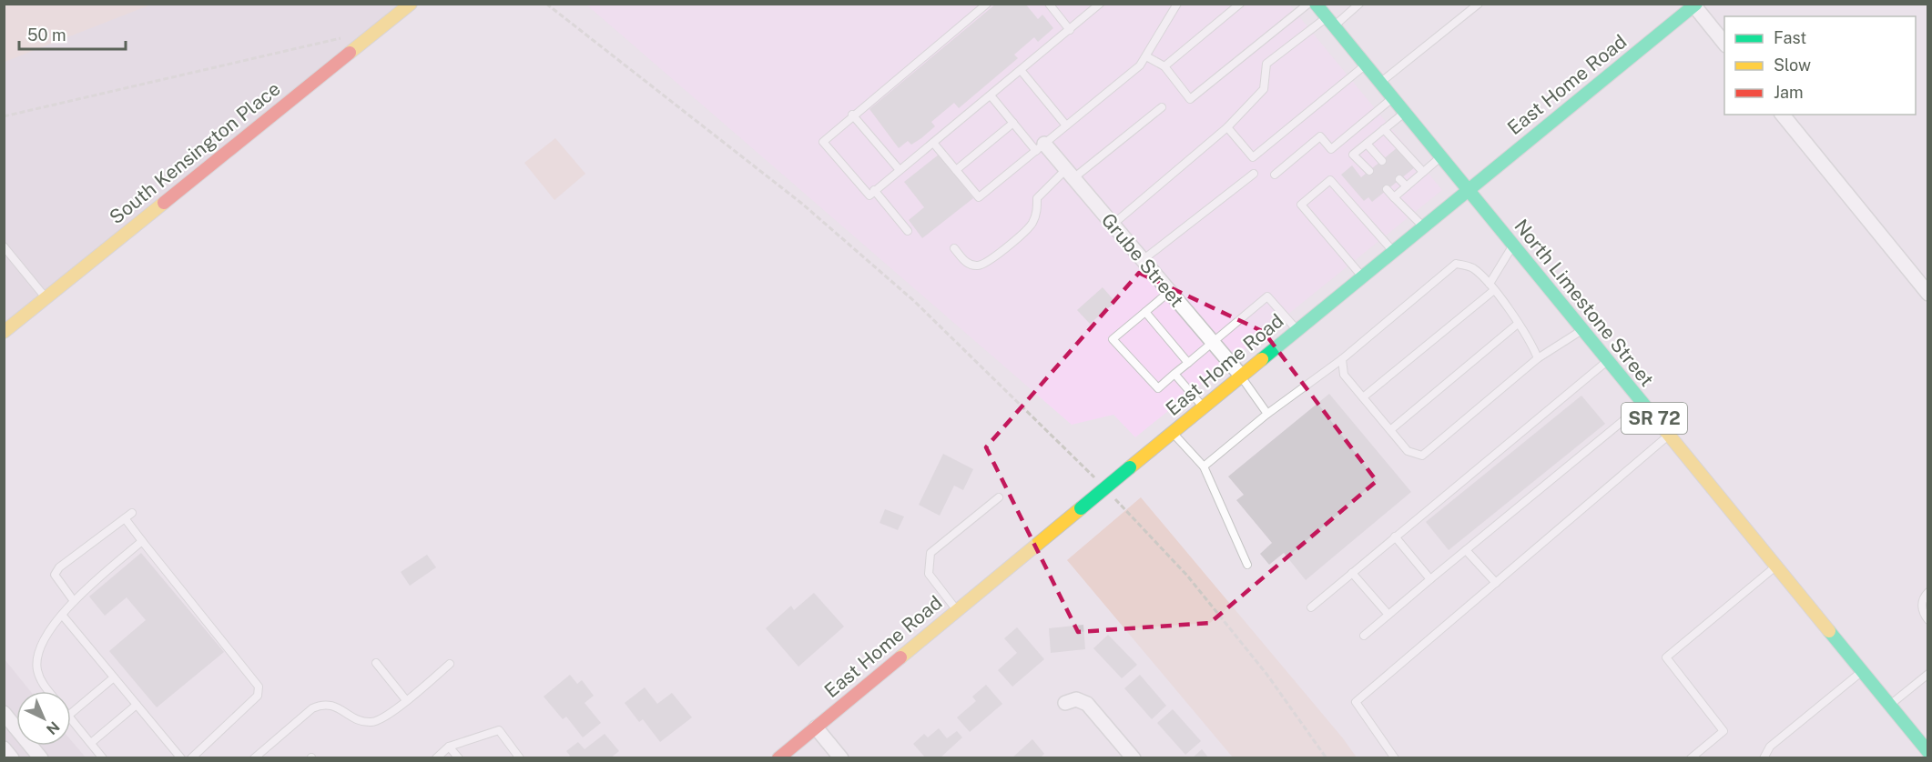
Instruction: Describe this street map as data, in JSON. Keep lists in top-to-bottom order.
{
  "streets": {
    "street": [
      "East Home Road",
      "South Kensington Place",
      "Grube Street",
      "North Limestone Street",
      "SR 72"
    ]
  },
  "crossings": [
    ["East Home Road", "Grube Street"],
    ["East Home Road", "North Limestone Street"]
  ],
  "legend": ["Fast", "Slow", "Jam"],
  "scale_bar": "50 m",
  "north": "bottom right"
}
